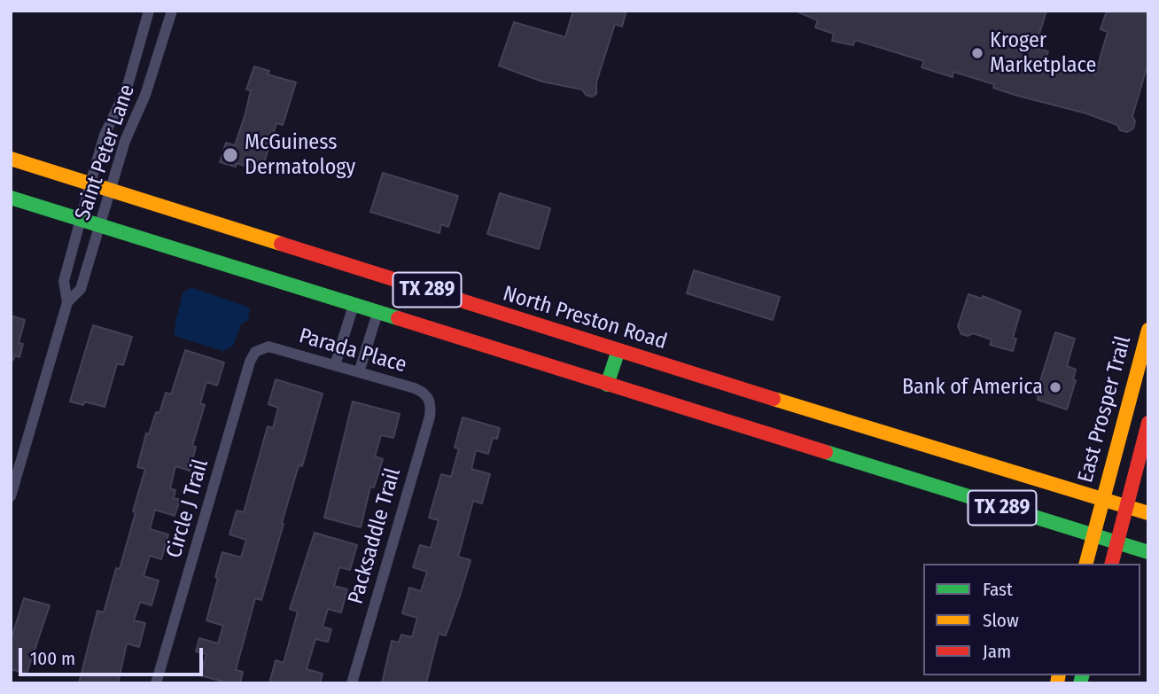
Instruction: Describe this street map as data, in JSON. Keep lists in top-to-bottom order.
{
  "streets": {
    "main road": ["TX 289", "North Preston Road", "East Prosper Trail"],
    "street": [
      "Saint Peter Lane",
      "Parada Place",
      "Circle J Trail",
      "Packsaddle Trail"
    ]
  },
  "crossings": [
    ["Saint Peter Lane", "TX 289"],
    ["Saint Peter Lane", "North Preston Road"],
    ["TX 289", "East Prosper Trail"],
    ["North Preston Road", "East Prosper Trail"],
    ["Parada Place", "Circle J Trail"],
    ["Parada Place", "Packsaddle Trail"]
  ],
  "places": ["Kroger Marketplace", "McGuiness Dermatology", "Bank of America"],
  "legend": ["Fast", "Slow", "Jam"],
  "scale_bar": "100 m"
}
